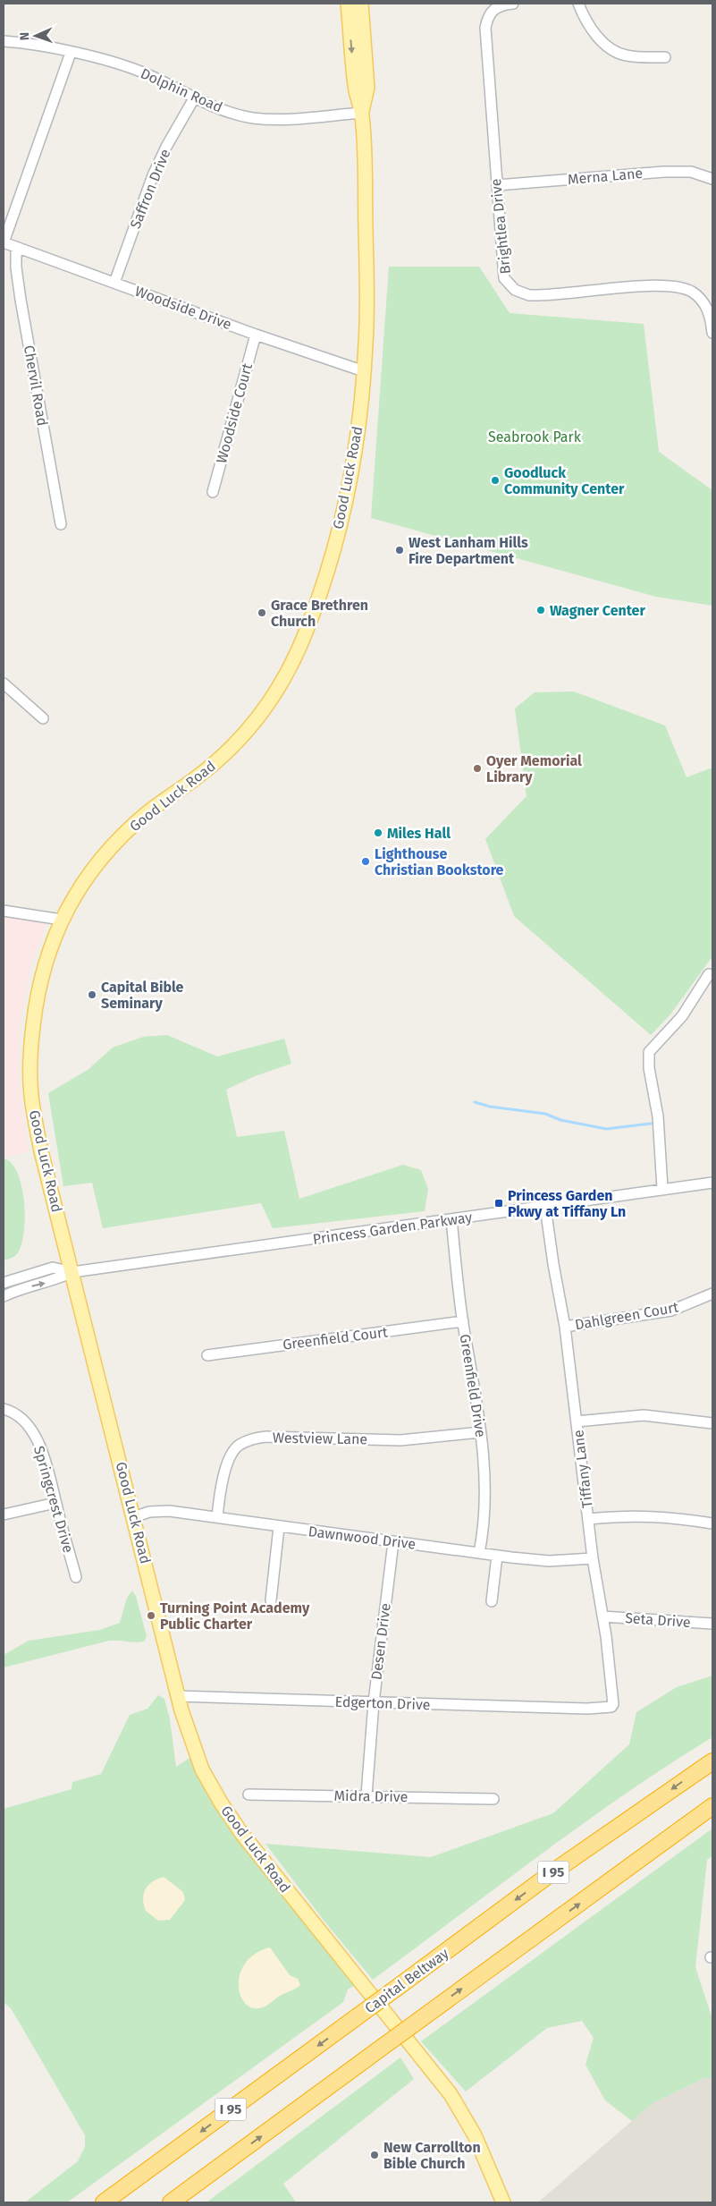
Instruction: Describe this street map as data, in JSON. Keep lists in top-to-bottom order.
{
  "streets": {
    "highway": ["I 95", "Capital Beltway"],
    "main road": ["Good Luck Road"],
    "street": [
      "Dolphin Road",
      "Merna Lane",
      "Saffron Drive",
      "Brightlea Drive",
      "Woodside Drive",
      "Chervil Road",
      "Woodside Court",
      "Princess Garden Parkway",
      "Dahlgreen Court",
      "Greenfield Court",
      "Greenfield Drive",
      "Westview Lane",
      "Tiffany Lane",
      "Springcrest Drive",
      "Dawnwood Drive",
      "Seta Drive",
      "Desen Drive",
      "Edgerton Drive",
      "Midra Drive"
    ]
  },
  "crossings": [
    ["Dolphin Road", "Saffron Drive"],
    ["Dolphin Road", "Good Luck Road"],
    ["Merna Lane", "Brightlea Drive"],
    ["Saffron Drive", "Woodside Drive"],
    ["Woodside Drive", "Chervil Road"],
    ["Woodside Drive", "Woodside Court"],
    ["Woodside Drive", "Good Luck Road"],
    ["Good Luck Road", "Princess Garden Parkway"],
    ["Good Luck Road", "Dawnwood Drive"],
    ["Good Luck Road", "Edgerton Drive"],
    ["Princess Garden Parkway", "Greenfield Drive"],
    ["Princess Garden Parkway", "Tiffany Lane"],
    ["Dahlgreen Court", "Tiffany Lane"],
    ["Greenfield Court", "Greenfield Drive"],
    ["Greenfield Drive", "Westview Lane"],
    ["Greenfield Drive", "Dawnwood Drive"],
    ["Westview Lane", "Dawnwood Drive"],
    ["Tiffany Lane", "Dawnwood Drive"],
    ["Tiffany Lane", "Seta Drive"],
    ["Tiffany Lane", "Edgerton Drive"],
    ["Dawnwood Drive", "Desen Drive"],
    ["Desen Drive", "Edgerton Drive"],
    ["Desen Drive", "Midra Drive"]
  ],
  "parks": ["Seabrook Park"],
  "places": {
    "other": [
      "Goodluck Community Center",
      "West Lanham Hills Fire Department",
      "Wagner Center",
      "Grace Brethren Church",
      "Oyer Memorial Library",
      "Miles Hall",
      "Lighthouse Christian Bookstore",
      "Capital Bible Seminary",
      "Turning Point Academy Public Charter",
      "New Carrollton Bible Church"
    ],
    "transit": ["Princess Garden Pkwy at Tiffany Ln"]
  },
  "north": "left"
}
